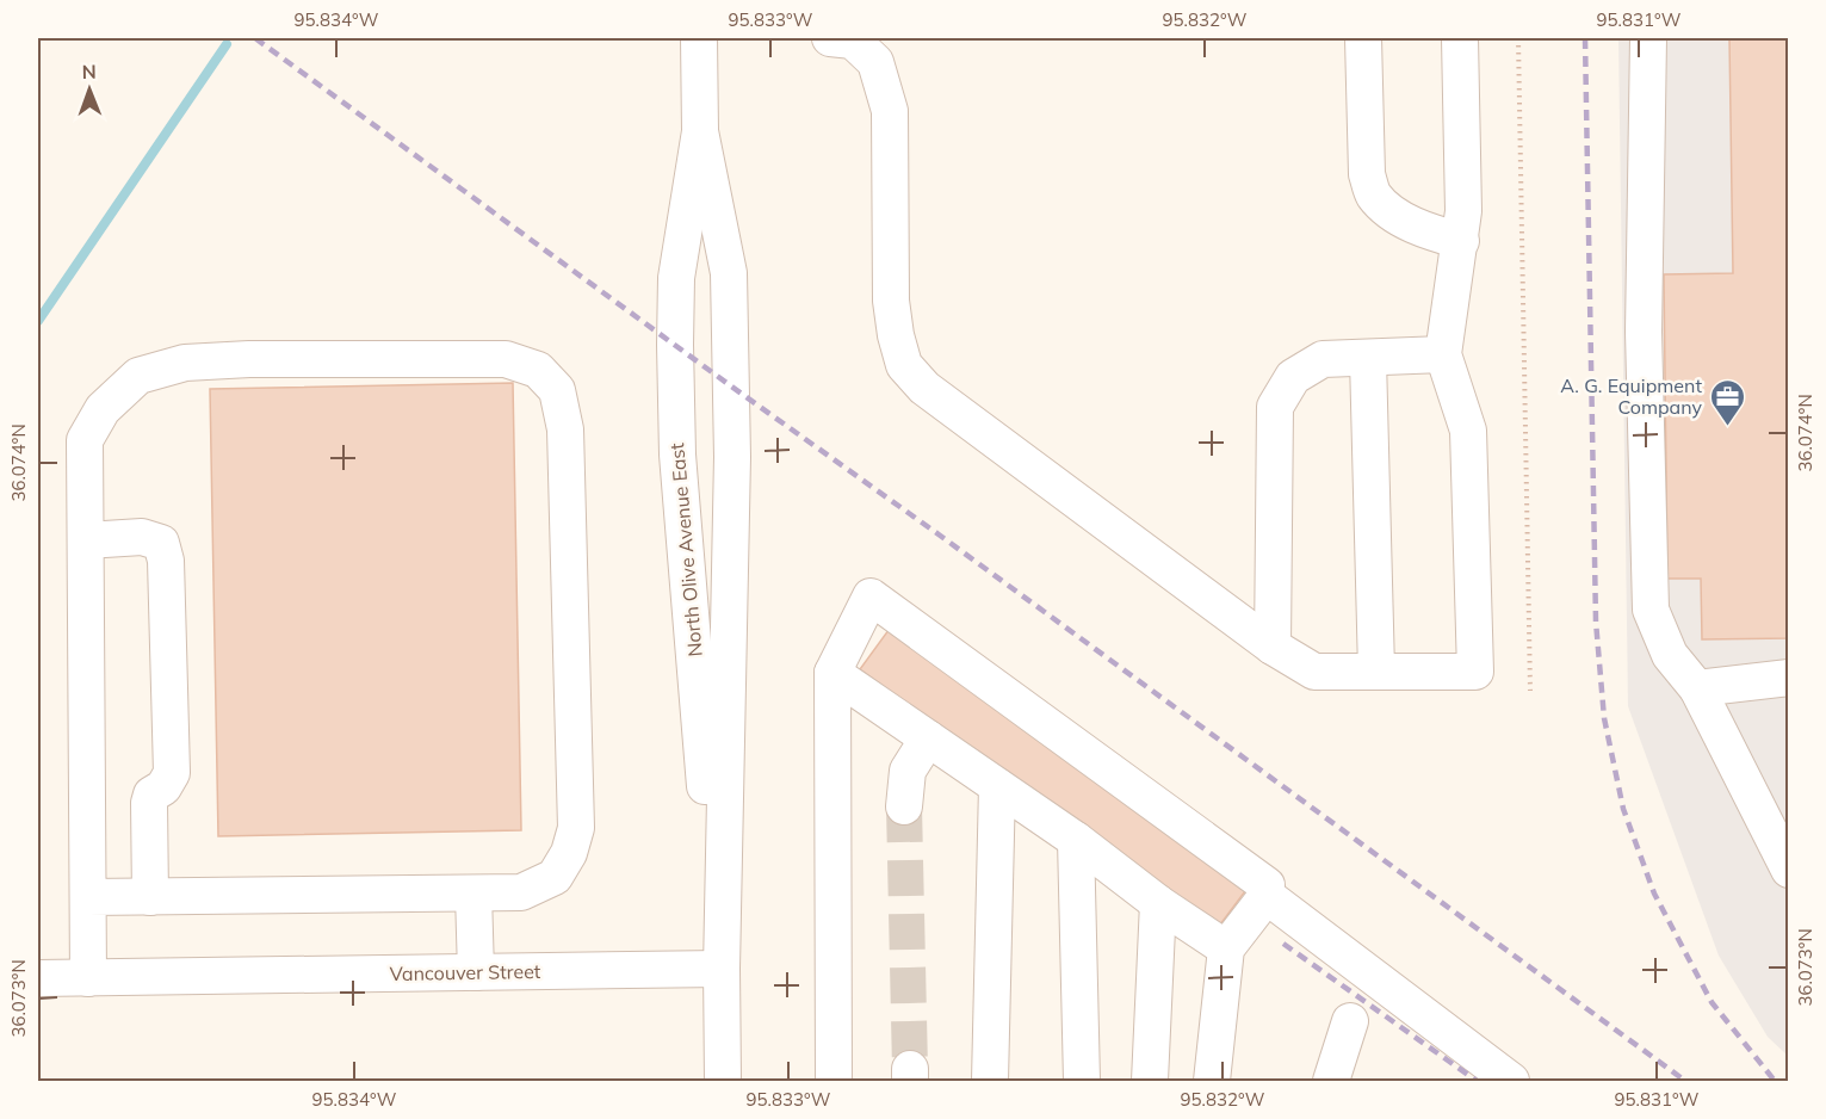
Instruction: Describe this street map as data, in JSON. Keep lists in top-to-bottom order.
{
  "streets": {
    "street": ["North Olive Avenue East", "Vancouver Street"]
  },
  "crossings": [
    ["North Olive Avenue East", "Vancouver Street"]
  ],
  "places": {
    "office": ["A. G. Equipment Company"]
  },
  "north": "top",
  "coordinates": [
    "95.834°W",
    "95.833°W",
    "95.832°W",
    "95.831°W",
    "36.074°N",
    "36.073°N"
  ]
}
